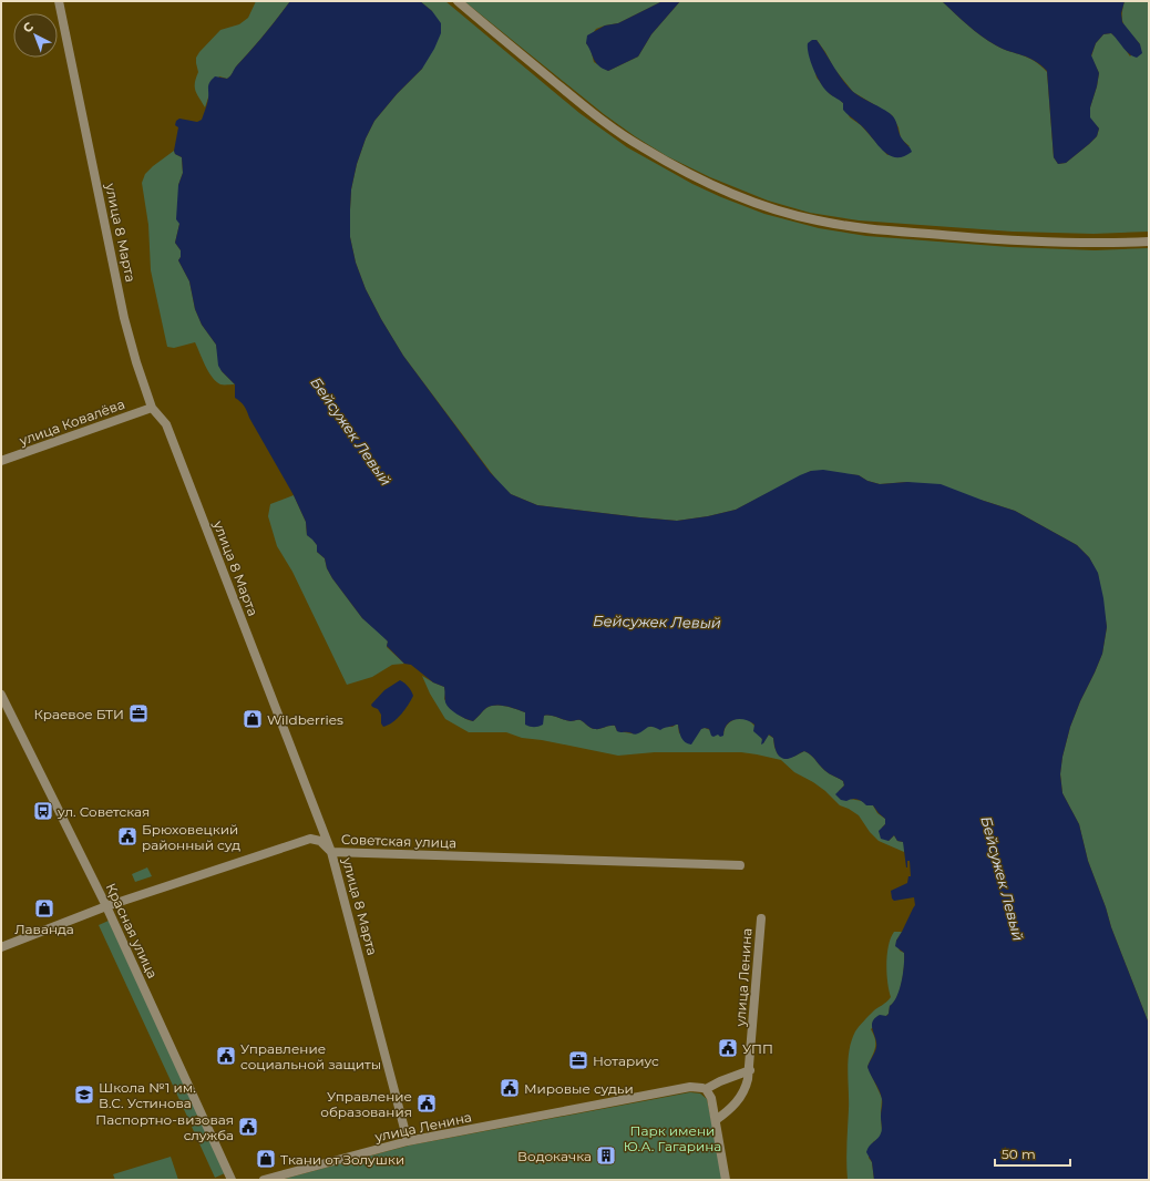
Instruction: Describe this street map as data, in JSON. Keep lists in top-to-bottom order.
{
  "streets": {
    "street": [
      "улица 8 Марта",
      "улица Ковалёва",
      "Советская улица",
      "Красная улица",
      "улица Ленина"
    ]
  },
  "crossings": [
    ["улица 8 Марта", "улица Ковалёва"],
    ["улица 8 Марта", "Советская улица"],
    ["улица 8 Марта", "улица Ленина"],
    ["Советская улица", "Красная улица"]
  ],
  "water": ["Бейсужек Левый"],
  "parks": ["Парк имени Ю.А. Гагарина"],
  "places": {
    "office": ["Краевое БТИ", "Нотариус"],
    "shop": ["Wildberries", "Лаванда", "Ткани от Золушки"],
    "bus stop": ["ул. Советская"],
    "public building": [
      "Брюховецкий районный суд",
      "УПП",
      "Управление социальной защиты",
      "Мировые судьи",
      "Управление образования",
      "Паспортно-визовая служба"
    ],
    "school or university": ["Школа №1 им. В.С. Устинова"],
    "building": ["Водокачка"]
  },
  "scale_bar": "50 m",
  "north": "top left"
}
